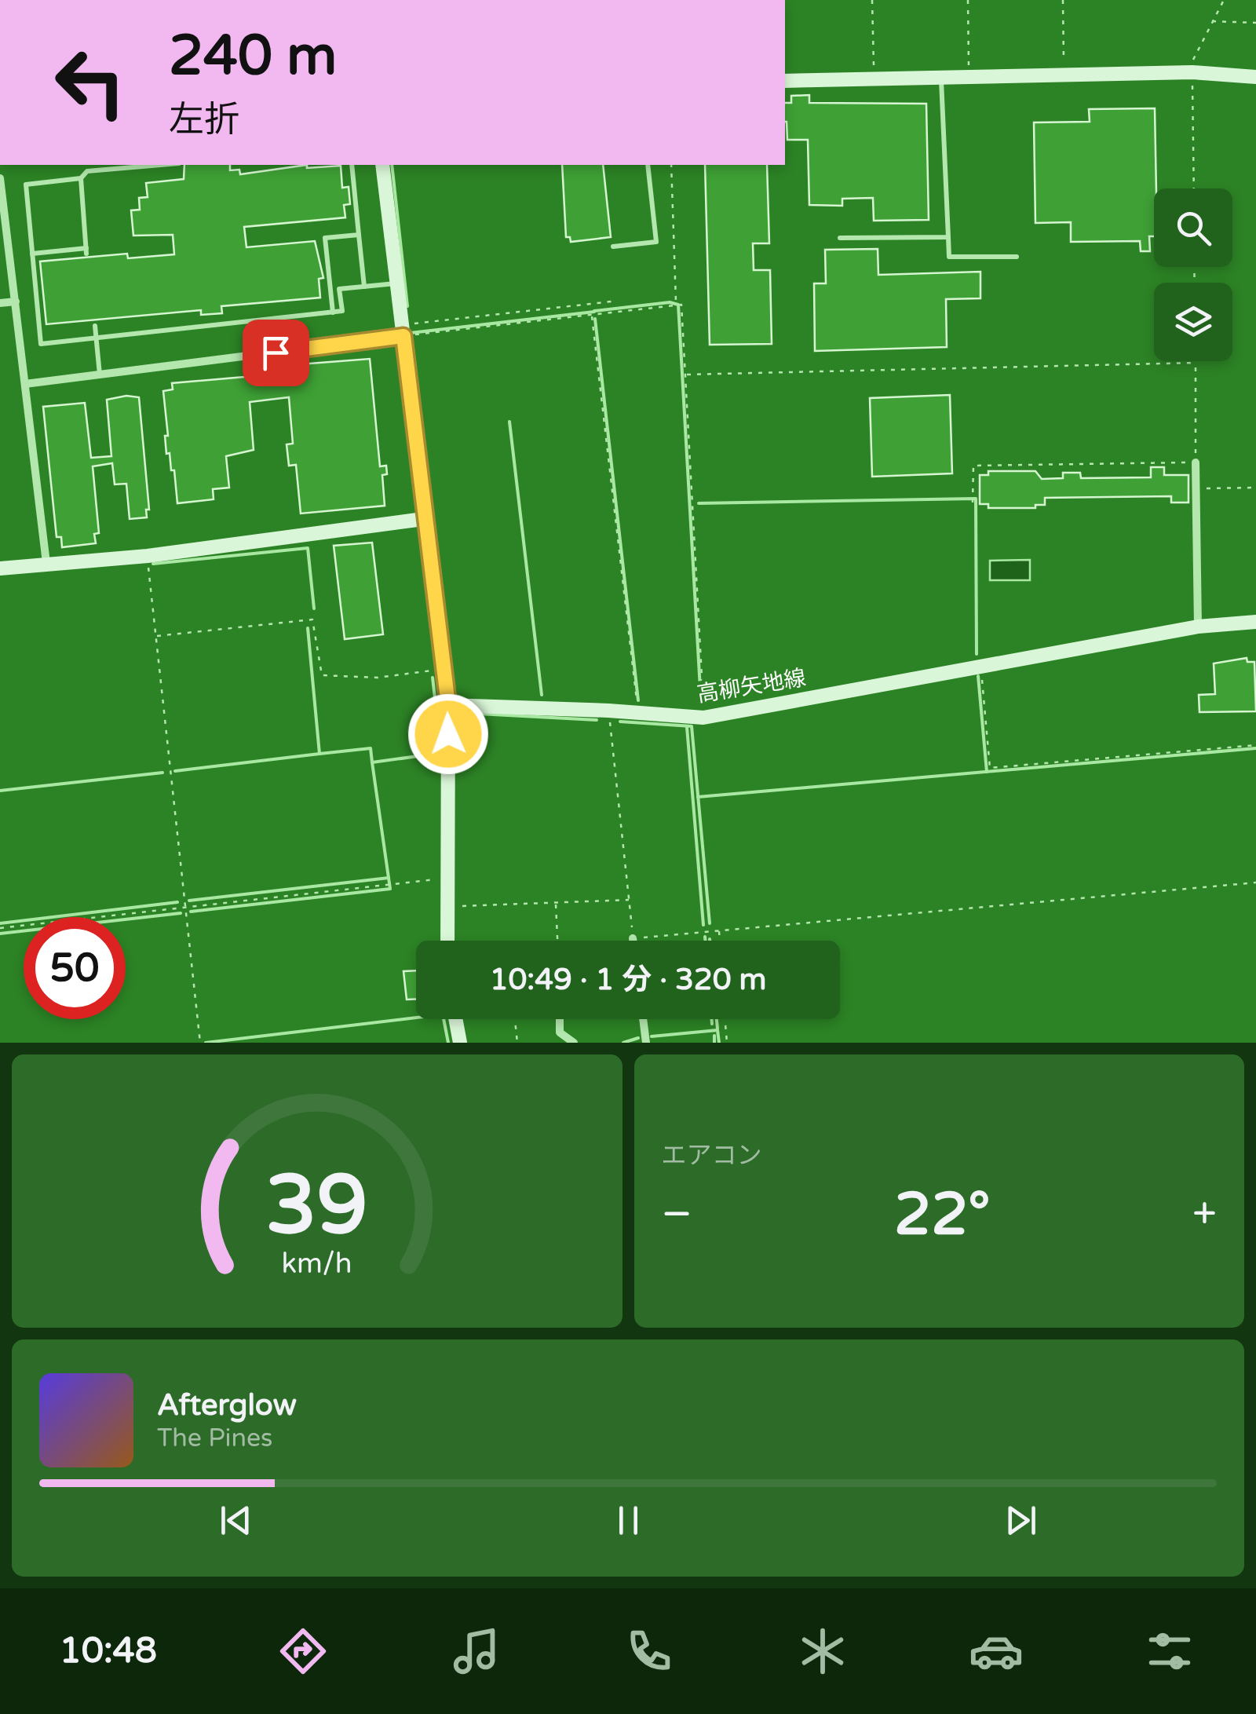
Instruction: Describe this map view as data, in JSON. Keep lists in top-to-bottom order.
{
  "streets": {
    "street": ["高柳矢地線"]
  },
  "page": {
    "turn": ["240 m", "左折"],
    "limit": "50",
    "trip": "10:49 · 1 分 · 320 m",
    "tile": "エアコン",
    "heat": ["−", "22°", "+"],
    "song": ["Afterglow", "The Pines"],
    "tabs": "10:48",
    "gauge": ["39", "km/h"]
  }
}
